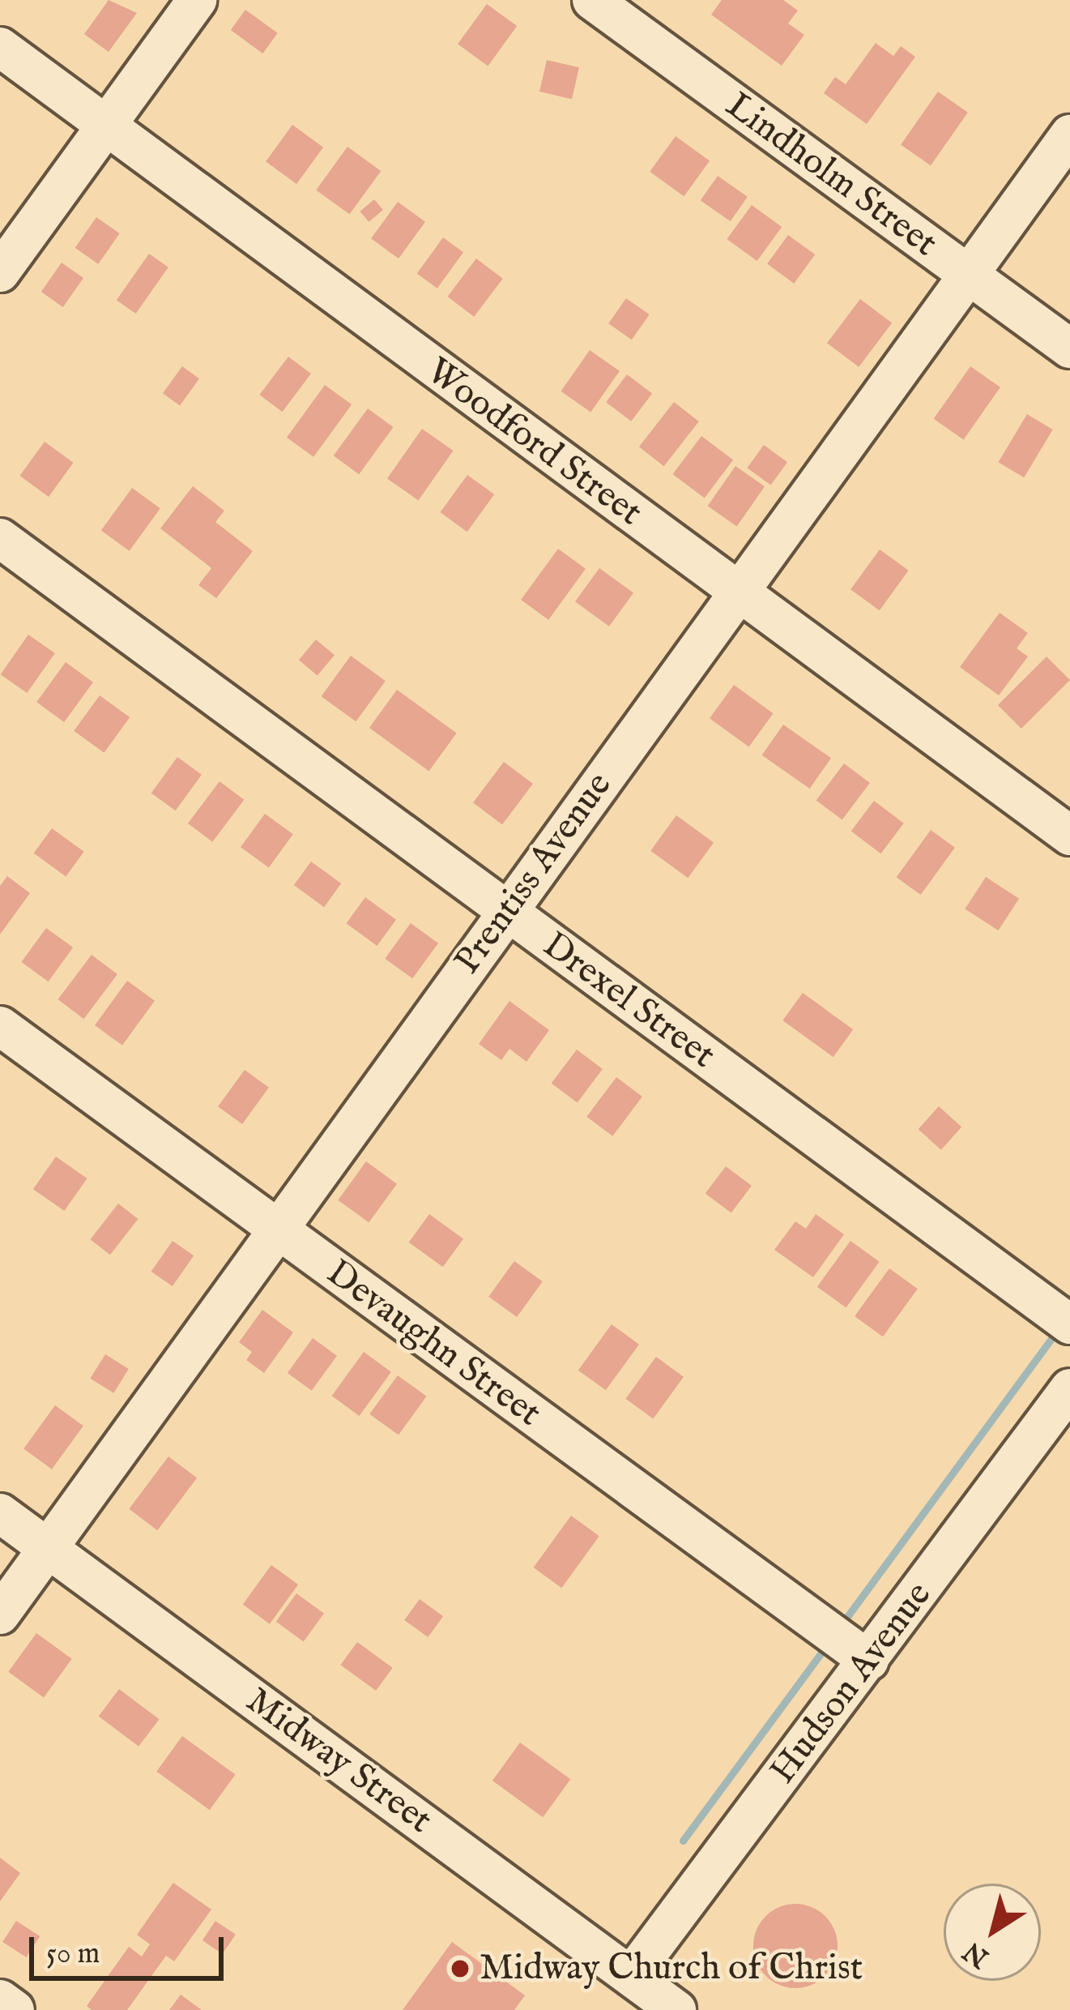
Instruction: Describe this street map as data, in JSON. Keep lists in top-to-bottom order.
{
  "streets": {
    "street": [
      "Lindholm Street",
      "Woodford Street",
      "Prentiss Avenue",
      "Drexel Street",
      "Devaughn Street",
      "Hudson Avenue",
      "Midway Street"
    ]
  },
  "crossings": [
    ["Lindholm Street", "Prentiss Avenue"],
    ["Woodford Street", "Prentiss Avenue"],
    ["Prentiss Avenue", "Drexel Street"],
    ["Prentiss Avenue", "Devaughn Street"],
    ["Prentiss Avenue", "Midway Street"],
    ["Devaughn Street", "Hudson Avenue"],
    ["Hudson Avenue", "Midway Street"]
  ],
  "places": ["Midway Church of Christ"],
  "scale_bar": "50 m",
  "north": "bottom left"
}
